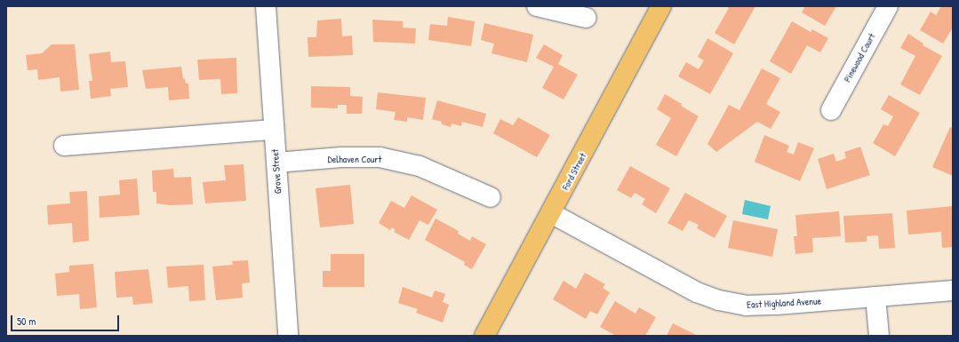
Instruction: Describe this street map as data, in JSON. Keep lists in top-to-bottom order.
{
  "streets": {
    "main road": ["Ford Street"],
    "street": [
      "Pinewood Court",
      "Delhaven Court",
      "Grove Street",
      "East Highland Avenue"
    ]
  },
  "crossings": [
    ["Delhaven Court", "Grove Street"],
    ["Ford Street", "East Highland Avenue"]
  ],
  "scale_bar": "50 m"
}
